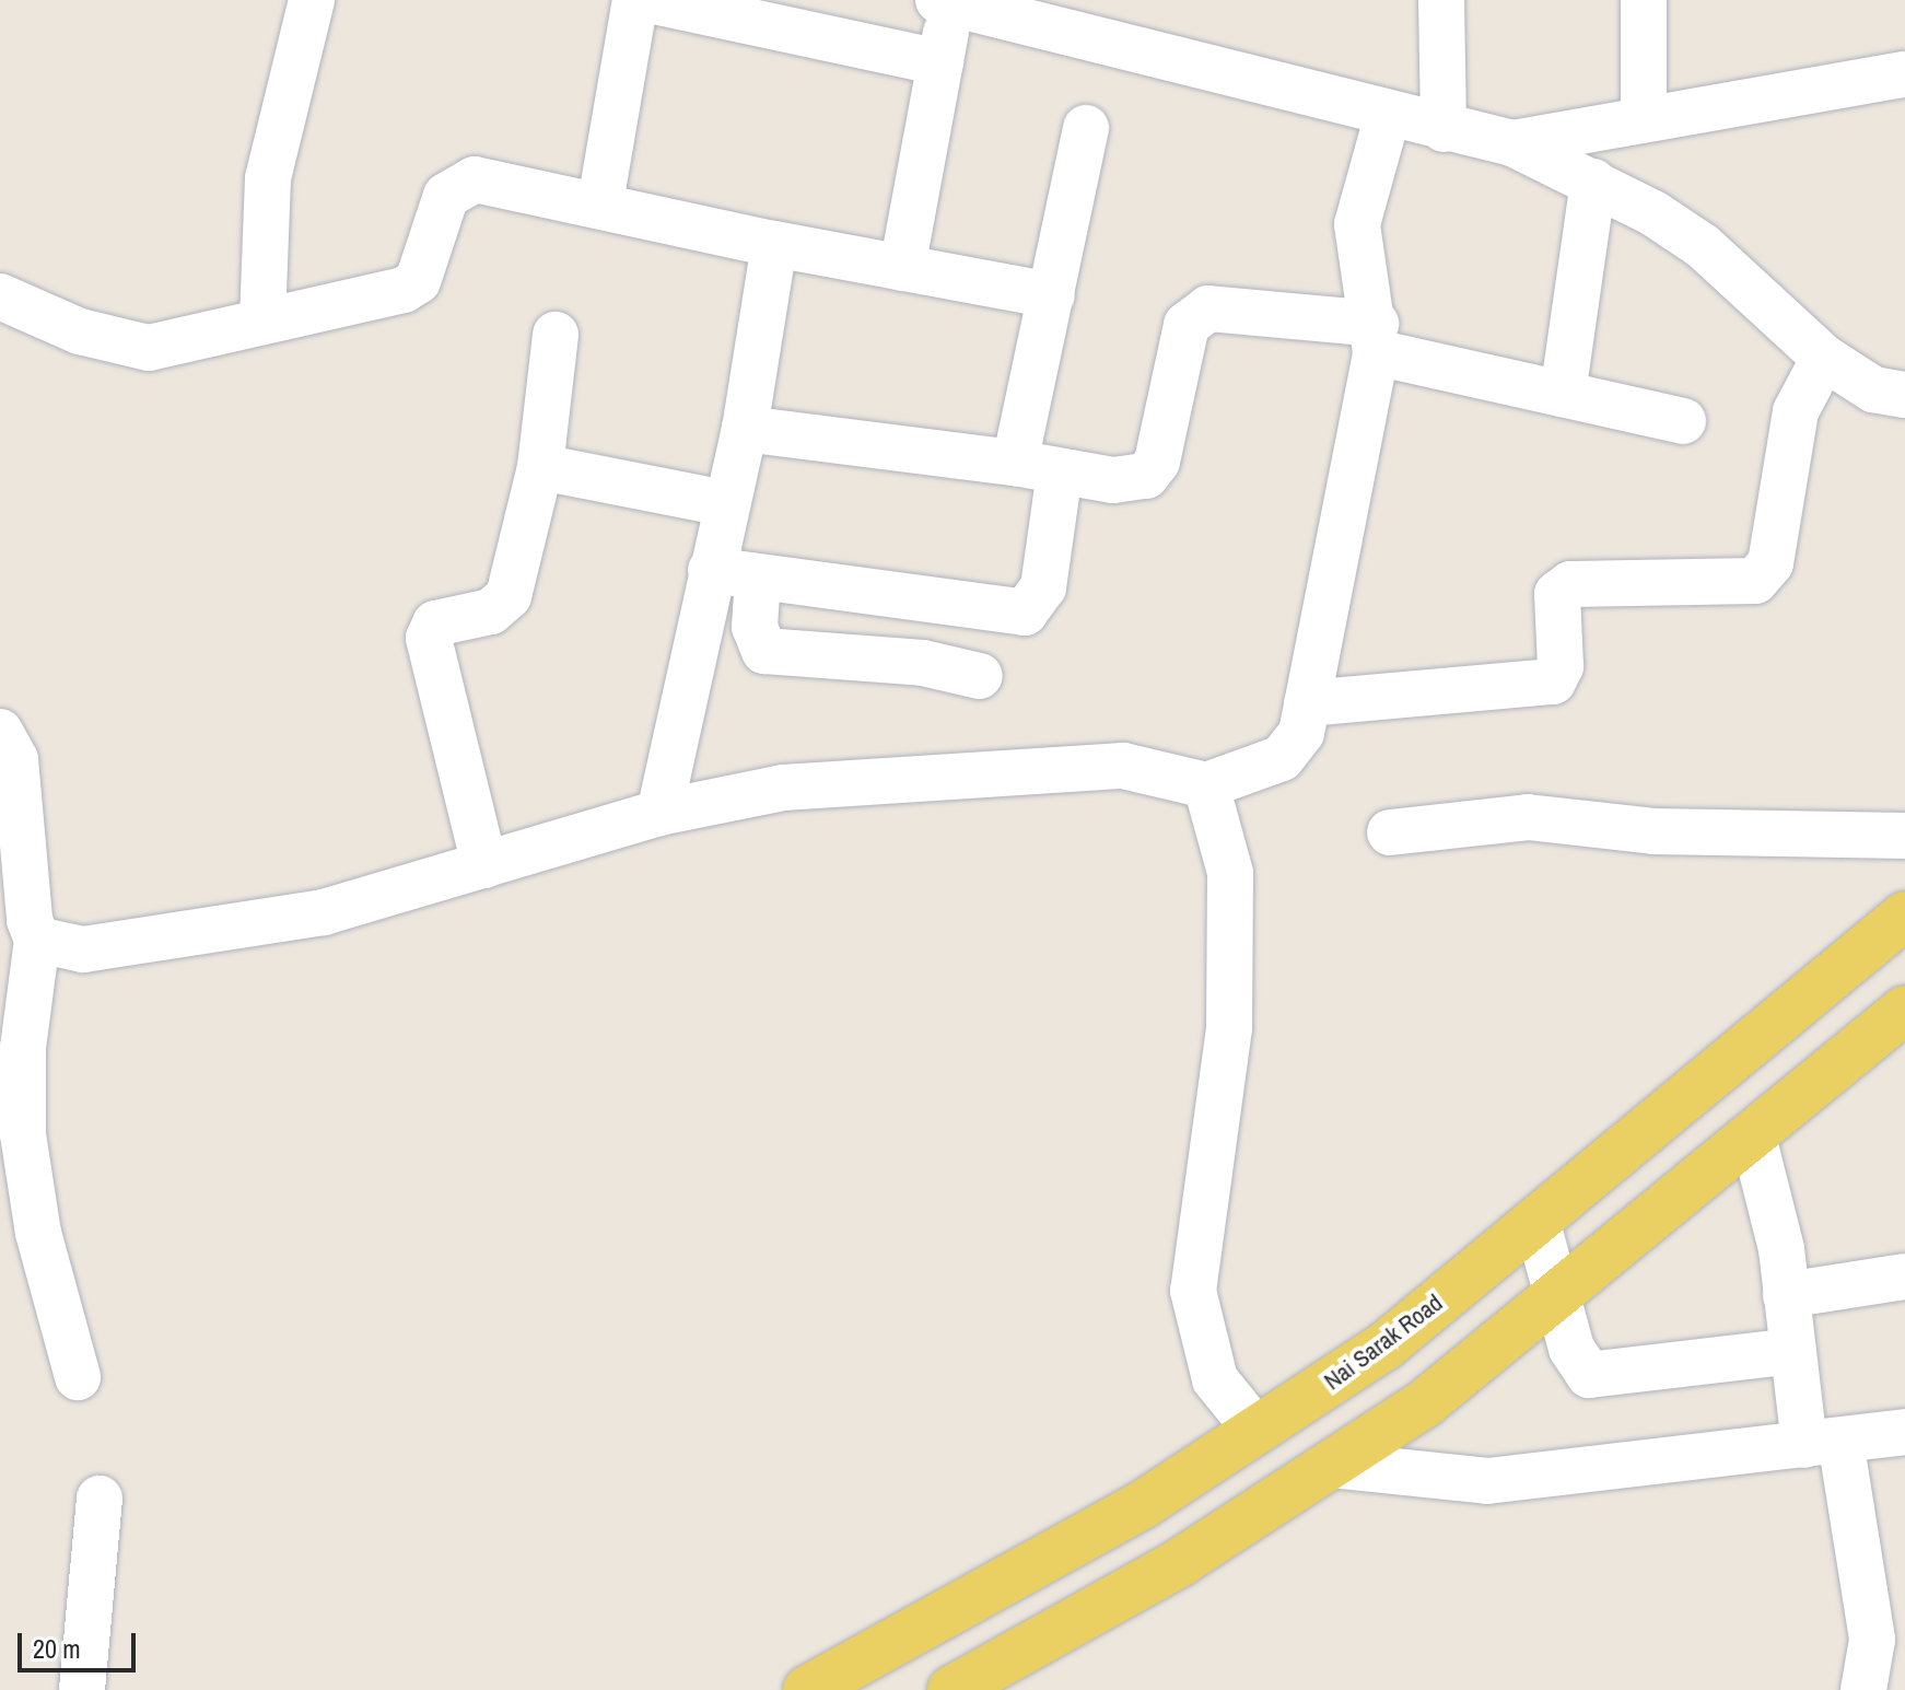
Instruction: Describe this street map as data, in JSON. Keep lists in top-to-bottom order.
{
  "streets": {
    "main road": ["Nai Sarak Road"]
  },
  "scale_bar": "20 m"
}
